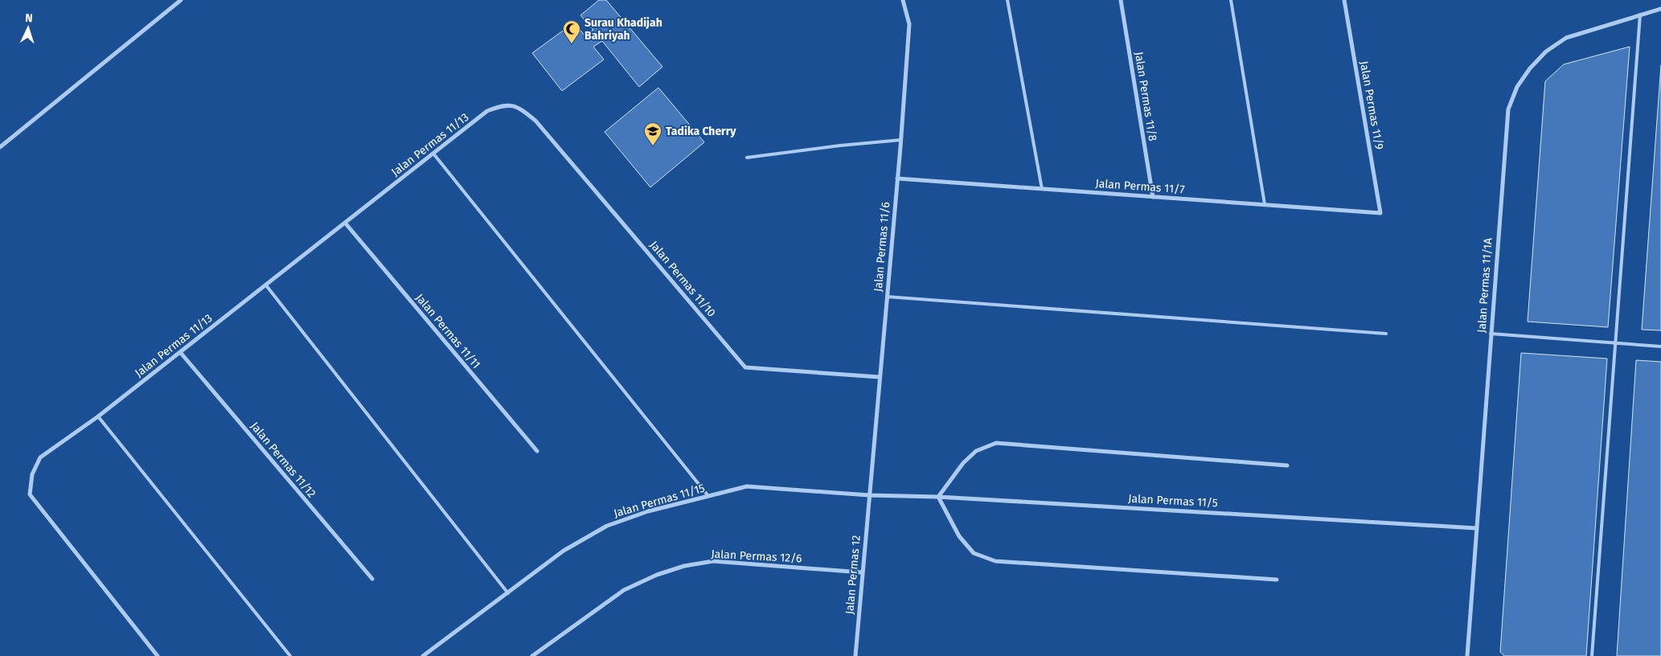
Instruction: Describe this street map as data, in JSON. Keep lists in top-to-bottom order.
{
  "streets": {
    "street": [
      "Jalan Permas 11/8",
      "Jalan Permas 11/9",
      "Jalan Permas 11/13",
      "Jalan Permas 11/7",
      "Jalan Permas 11/6",
      "Jalan Permas 11/10",
      "Jalan Permas 11/1A",
      "Jalan Permas 11/11",
      "Jalan Permas 11/12",
      "Jalan Permas 11/15",
      "Jalan Permas 11/5",
      "Jalan Permas 12/6",
      "Jalan Permas 12"
    ]
  },
  "crossings": [
    ["Jalan Permas 11/8", "Jalan Permas 11/7"],
    ["Jalan Permas 11/9", "Jalan Permas 11/7"],
    ["Jalan Permas 11/13", "Jalan Permas 11/10"],
    ["Jalan Permas 11/13", "Jalan Permas 11/11"],
    ["Jalan Permas 11/13", "Jalan Permas 11/12"],
    ["Jalan Permas 11/7", "Jalan Permas 11/6"],
    ["Jalan Permas 11/6", "Jalan Permas 11/10"],
    ["Jalan Permas 11/6", "Jalan Permas 11/15"],
    ["Jalan Permas 11/6", "Jalan Permas 11/5"],
    ["Jalan Permas 11/6", "Jalan Permas 12"],
    ["Jalan Permas 11/1A", "Jalan Permas 11/5"],
    ["Jalan Permas 11/15", "Jalan Permas 11/5"],
    ["Jalan Permas 11/15", "Jalan Permas 12"],
    ["Jalan Permas 11/5", "Jalan Permas 12"],
    ["Jalan Permas 12/6", "Jalan Permas 12"]
  ],
  "places": {
    "mosque": ["Surau Khadijah Bahriyah"],
    "school or university": ["Tadika Cherry"]
  },
  "north": "top"
}
